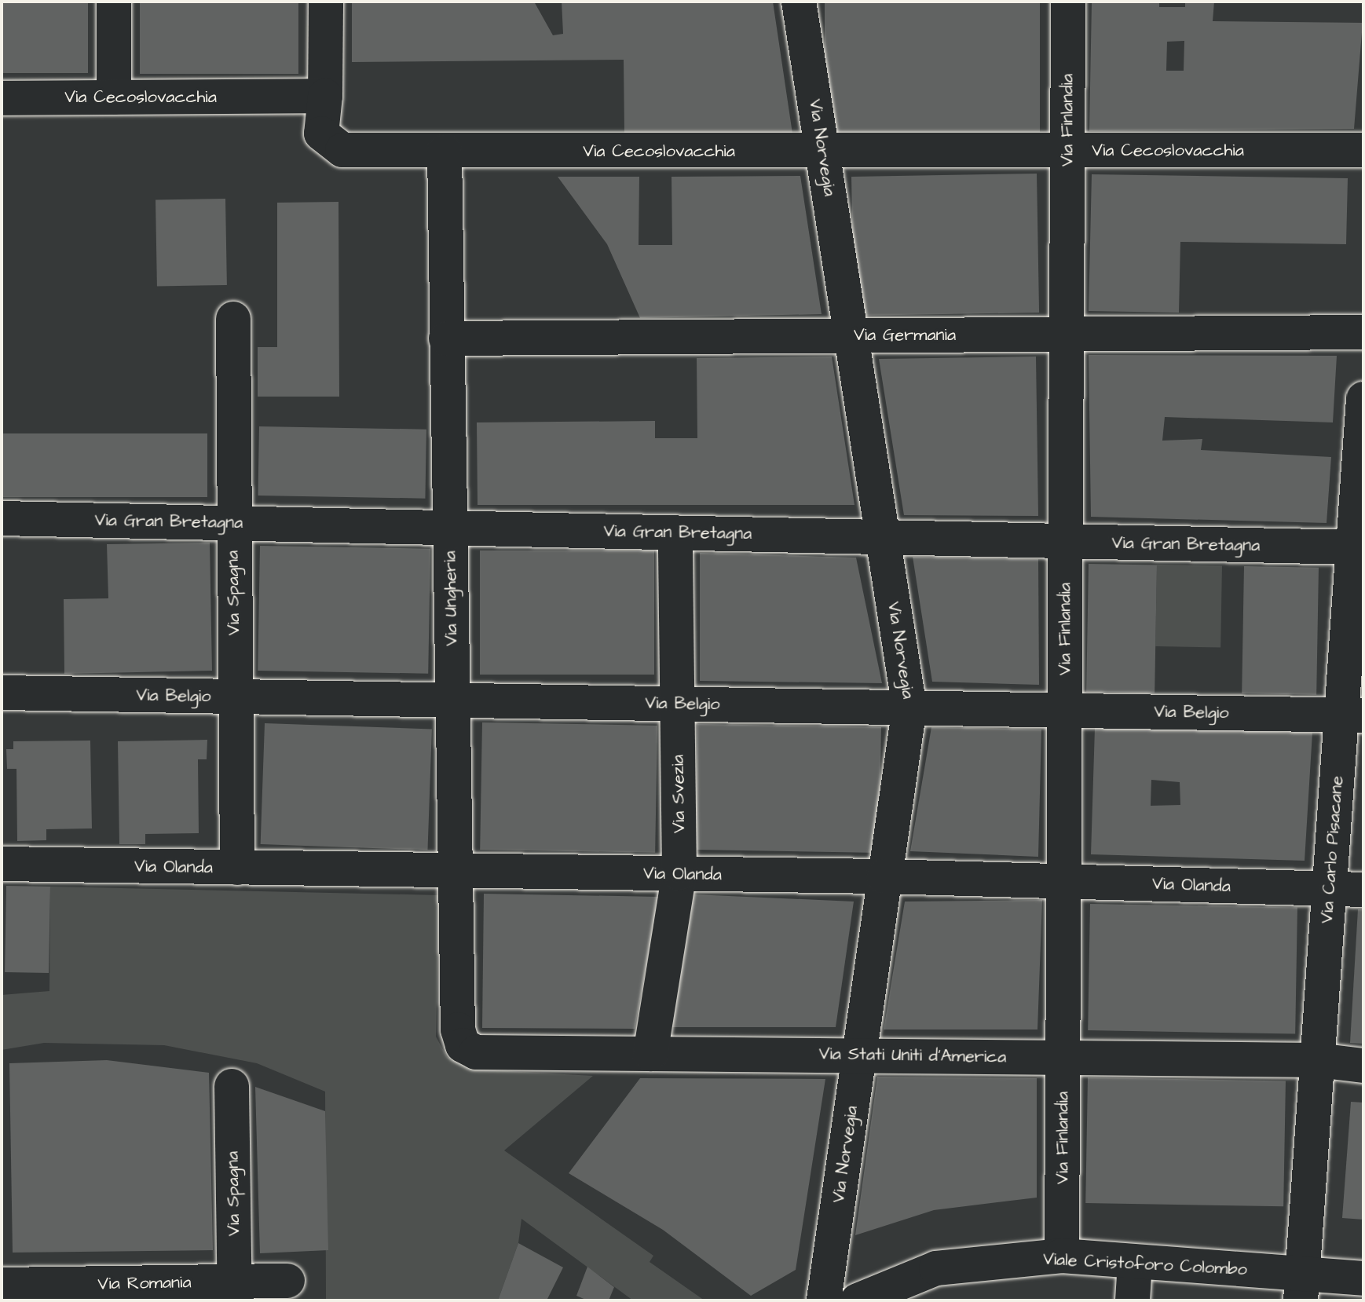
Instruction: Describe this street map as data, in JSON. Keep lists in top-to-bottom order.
{
  "streets": {
    "street": [
      "Via Cecoslovacchia",
      "Via Finlandia",
      "Via Norvegia",
      "Via Germania",
      "Via Gran Bretagna",
      "Via Spagna",
      "Via Ungheria",
      "Via Belgio",
      "Via Svezia",
      "Via Carlo Pisacane",
      "Via Olanda",
      "Via Stati Uniti d'America",
      "Viale Cristoforo Colombo",
      "Via Romania"
    ]
  },
  "crossings": [
    ["Via Cecoslovacchia", "Via Finlandia"],
    ["Via Cecoslovacchia", "Via Norvegia"],
    ["Via Cecoslovacchia", "Via Ungheria"],
    ["Via Finlandia", "Via Germania"],
    ["Via Finlandia", "Via Gran Bretagna"],
    ["Via Finlandia", "Via Belgio"],
    ["Via Finlandia", "Via Olanda"],
    ["Via Finlandia", "Via Stati Uniti d'America"],
    ["Via Finlandia", "Viale Cristoforo Colombo"],
    ["Via Norvegia", "Via Germania"],
    ["Via Norvegia", "Via Gran Bretagna"],
    ["Via Norvegia", "Via Belgio"],
    ["Via Norvegia", "Via Olanda"],
    ["Via Norvegia", "Via Stati Uniti d'America"],
    ["Via Germania", "Via Ungheria"],
    ["Via Gran Bretagna", "Via Spagna"],
    ["Via Gran Bretagna", "Via Ungheria"],
    ["Via Gran Bretagna", "Via Svezia"],
    ["Via Gran Bretagna", "Via Carlo Pisacane"],
    ["Via Spagna", "Via Belgio"],
    ["Via Spagna", "Via Olanda"],
    ["Via Spagna", "Via Romania"],
    ["Via Ungheria", "Via Belgio"],
    ["Via Ungheria", "Via Olanda"],
    ["Via Ungheria", "Via Stati Uniti d'America"],
    ["Via Belgio", "Via Svezia"],
    ["Via Belgio", "Via Carlo Pisacane"],
    ["Via Svezia", "Via Olanda"],
    ["Via Svezia", "Via Stati Uniti d'America"],
    ["Via Carlo Pisacane", "Via Olanda"],
    ["Via Carlo Pisacane", "Via Stati Uniti d'America"],
    ["Via Carlo Pisacane", "Viale Cristoforo Colombo"]
  ]
}
